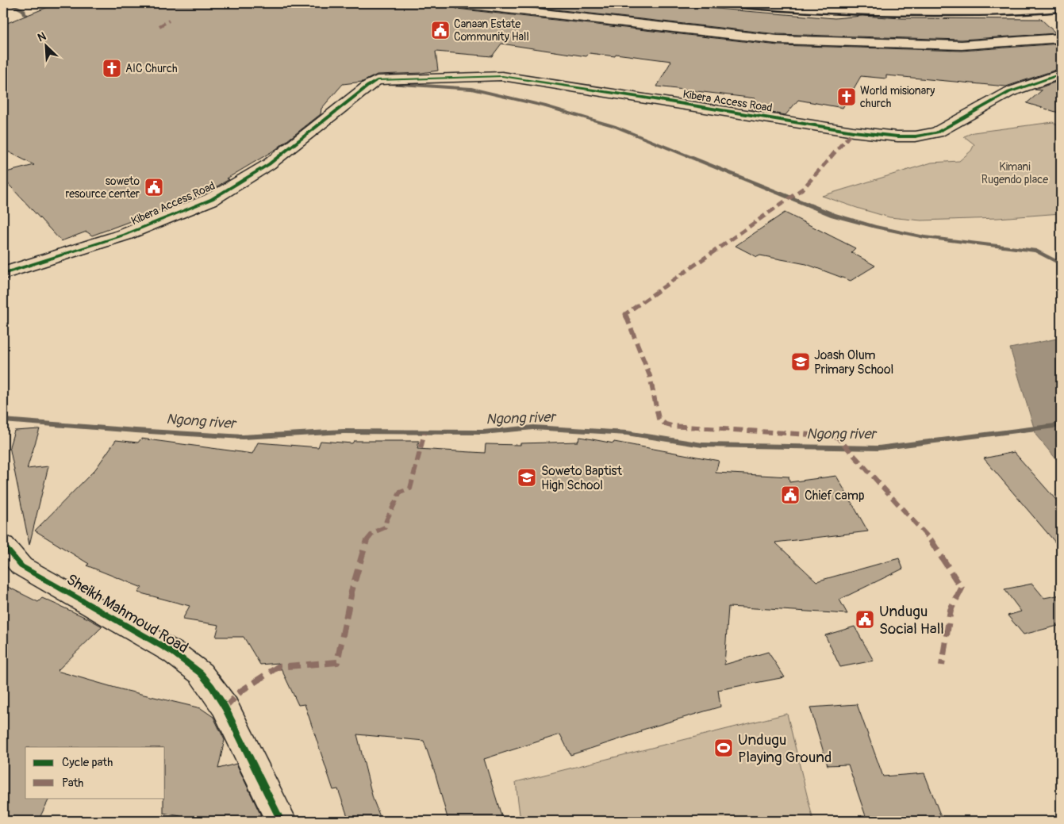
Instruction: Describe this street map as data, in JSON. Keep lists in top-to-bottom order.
{
  "streets": {
    "street": ["Kibera Access Road", "Sheikh Mahmoud Road"]
  },
  "water": ["Ngong river"],
  "parks": ["Kimani Rugendo place"],
  "places": {
    "public building": [
      "Canaan Estate Community Hall",
      "soweto resource center",
      "Chief camp",
      "Undugu Social Hall"
    ],
    "church": ["AIC Church", "World misionary church"],
    "school or university": ["Joash Olum Primary School", "Soweto Baptist High School"],
    "sports": ["Undugu Playing Ground"]
  },
  "legend": ["Cycle path", "Path"],
  "north": "top left"
}
